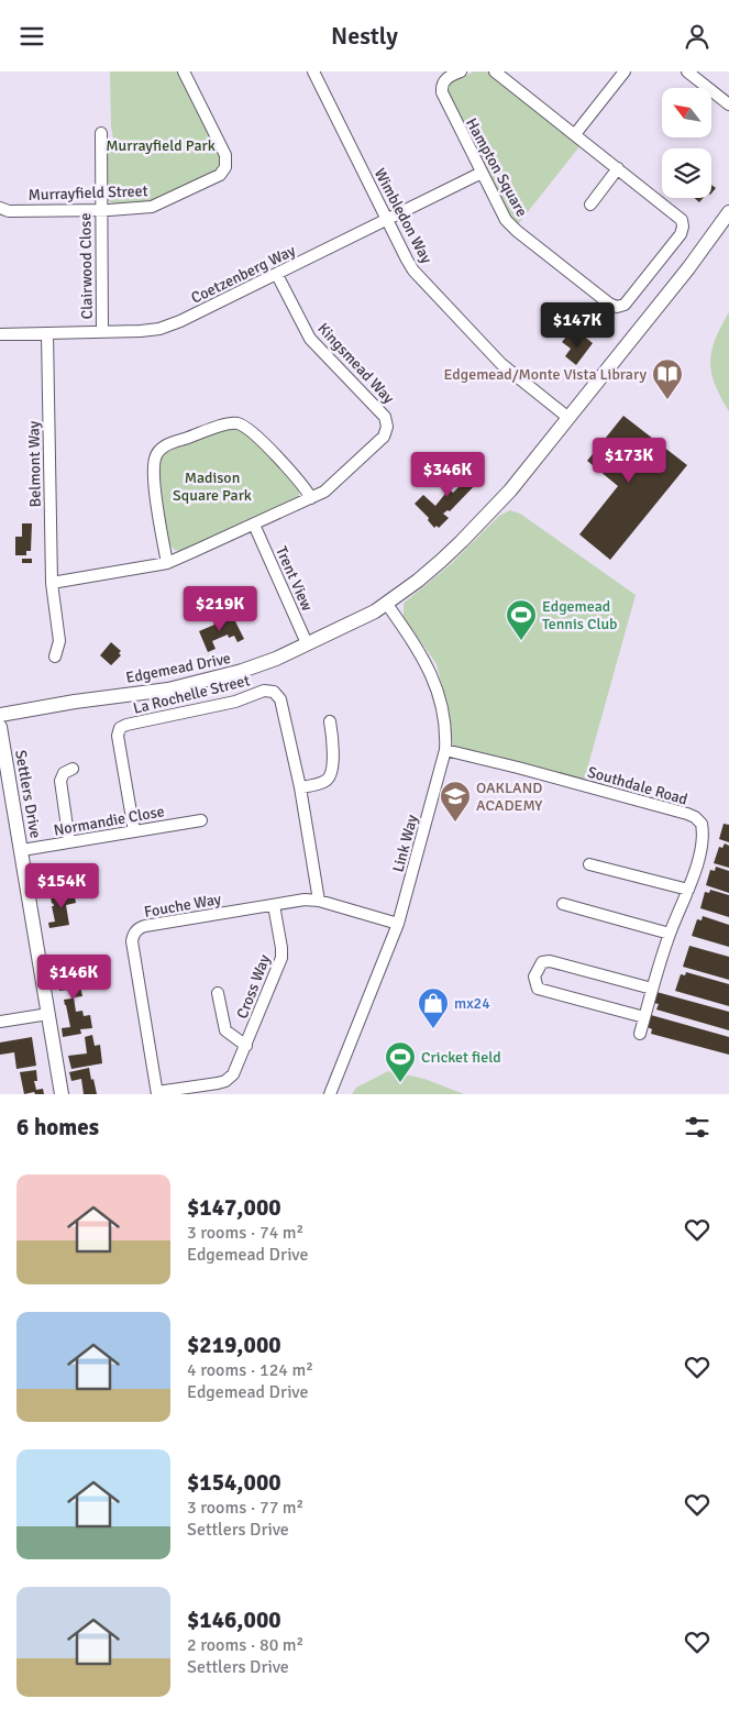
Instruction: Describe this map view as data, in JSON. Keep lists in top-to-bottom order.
{
  "streets": {
    "street": [
      "Hampton Square",
      "Murrayfield Street",
      "Wimbledon Way",
      "Clairwood Close",
      "Coetzenberg Way",
      "Kingsmead Way",
      "Belmont Way",
      "Trent View",
      "Edgemead Drive",
      "La Rochelle Street",
      "Southdale Road",
      "Settlers Drive",
      "Normandie Close",
      "Link Way",
      "Fouche Way",
      "Cross Way"
    ]
  },
  "crossings": [
    ["Hampton Square", "Coetzenberg Way"],
    ["Murrayfield Street", "Clairwood Close"],
    ["Wimbledon Way", "Coetzenberg Way"],
    ["Wimbledon Way", "Edgemead Drive"],
    ["Clairwood Close", "Coetzenberg Way"],
    ["Coetzenberg Way", "Kingsmead Way"],
    ["Coetzenberg Way", "Belmont Way"],
    ["Kingsmead Way", "Belmont Way"],
    ["Kingsmead Way", "Trent View"],
    ["Trent View", "Edgemead Drive"],
    ["Edgemead Drive", "Link Way"],
    ["La Rochelle Street", "Normandie Close"],
    ["La Rochelle Street", "Fouche Way"],
    ["Southdale Road", "Link Way"],
    ["Settlers Drive", "Normandie Close"],
    ["Link Way", "Fouche Way"],
    ["Fouche Way", "Cross Way"]
  ],
  "parks": ["Murrayfield Park", "Madison Square Park"],
  "places": {
    "library": ["Edgemead/Monte Vista Library"],
    "sports": ["Edgemead Tennis Club", "Cricket field"],
    "school or university": ["OAKLAND ACADEMY"],
    "shop": ["mx24"]
  },
  "north": "top left",
  "page": {
    "header": "Nestly",
    "price": [
      "$147K",
      "$173K",
      "$346K",
      "$219K",
      "$154K",
      "$146K"
    ],
    "heading": "6 homes",
    "list": [
      {
        "name": "$147,000",
        "note": "3 rooms · 74 m² · Edgemead Drive"
      },
      {
        "name": "$219,000",
        "note": "4 rooms · 124 m² · Edgemead Drive"
      },
      {
        "name": "$154,000",
        "note": "3 rooms · 77 m² · Settlers Drive"
      },
      {
        "name": "$146,000",
        "note": "2 rooms · 80 m² · Settlers Drive"
      }
    ]
  }
}
